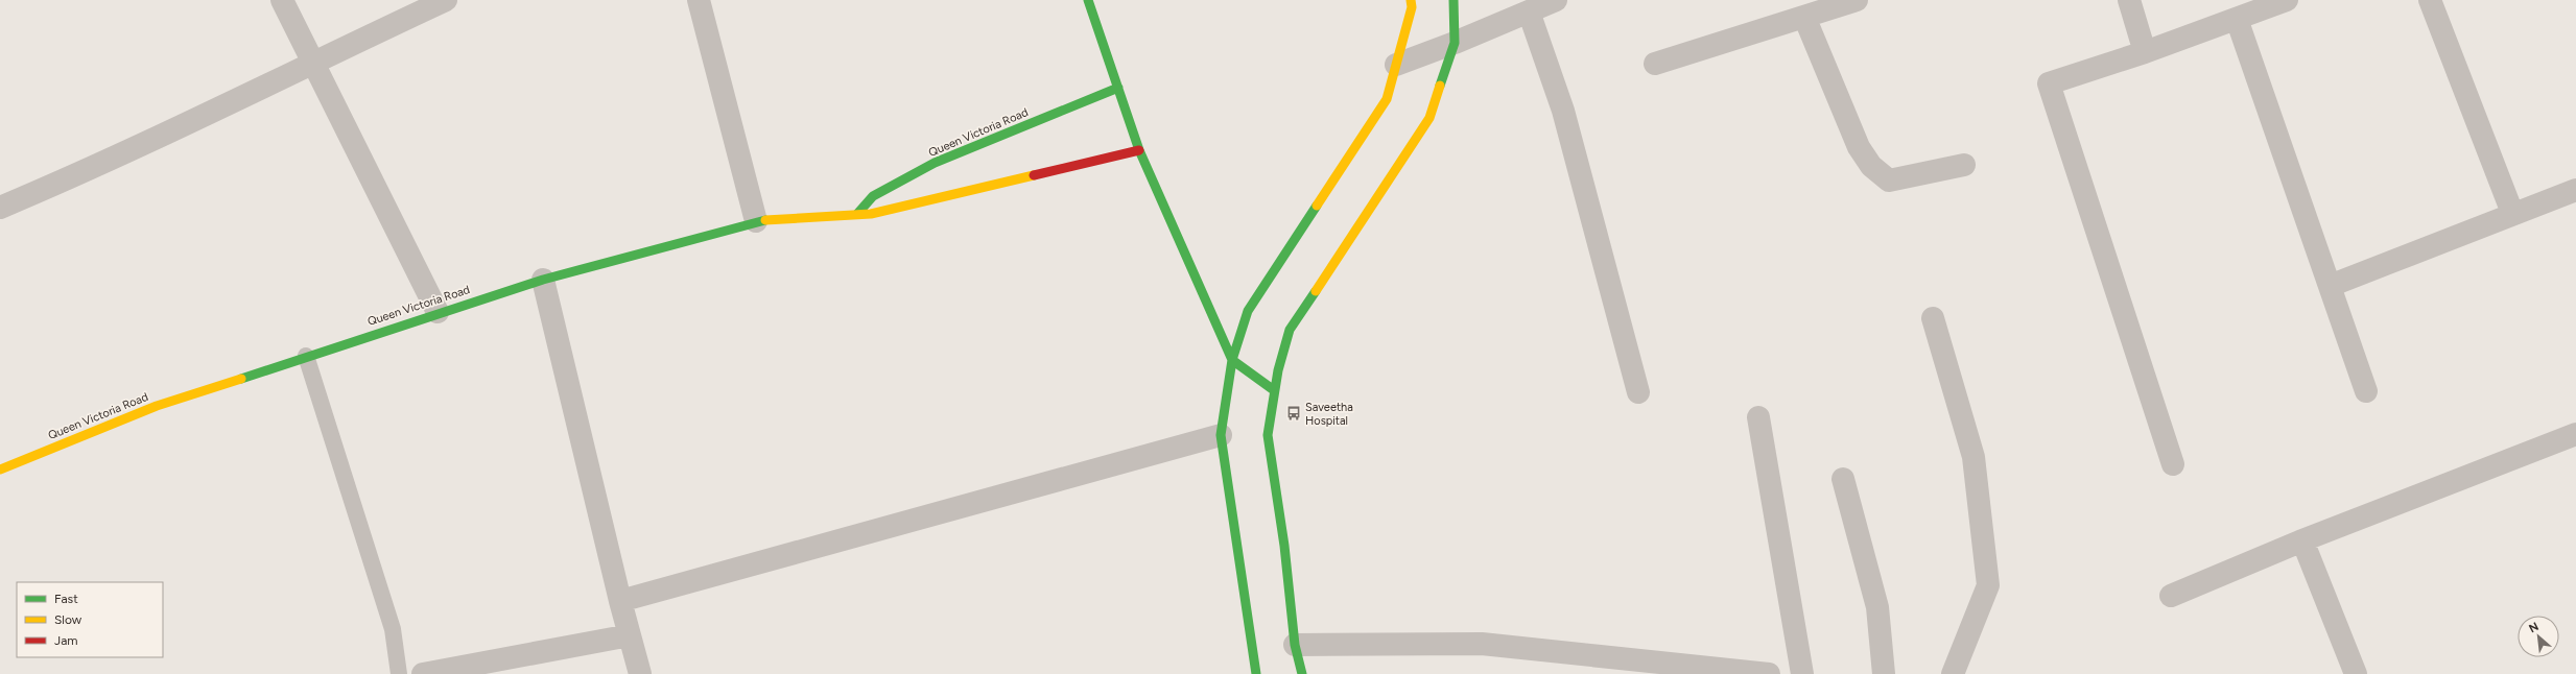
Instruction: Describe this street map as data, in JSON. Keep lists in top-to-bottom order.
{
  "streets": {
    "street": ["Queen Victoria Road"]
  },
  "places": {
    "bus stop": ["Saveetha Hospital"]
  },
  "legend": ["Fast", "Slow", "Jam"],
  "north": "top left"
}
